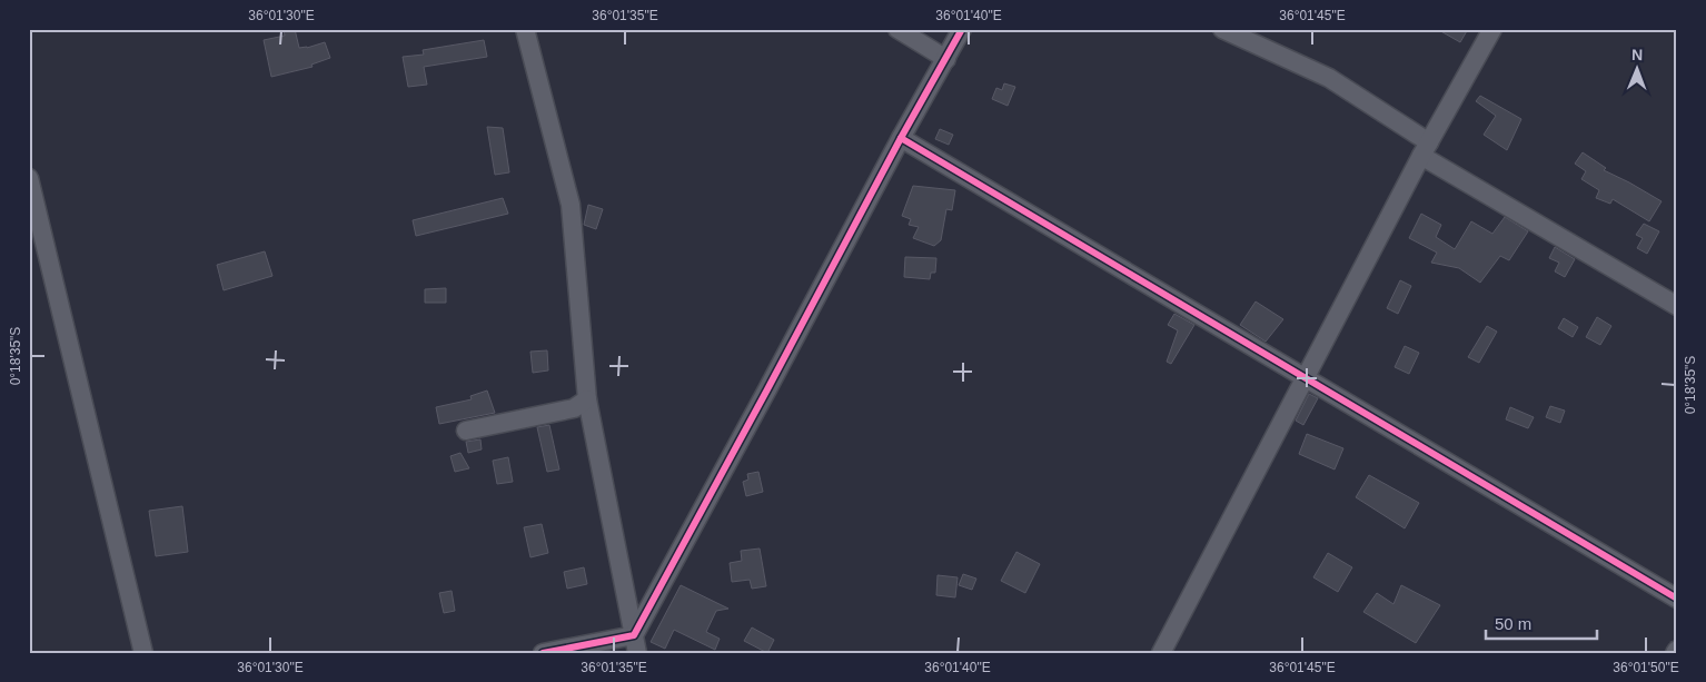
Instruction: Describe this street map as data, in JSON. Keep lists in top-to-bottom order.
{
  "scale_bar": "50 m",
  "north": "top",
  "coordinates": [
    "36°01'30\"E",
    "36°01'35\"E",
    "36°01'40\"E",
    "36°01'45\"E",
    "0°18'35\"S",
    "36°01'50\"E"
  ]
}
